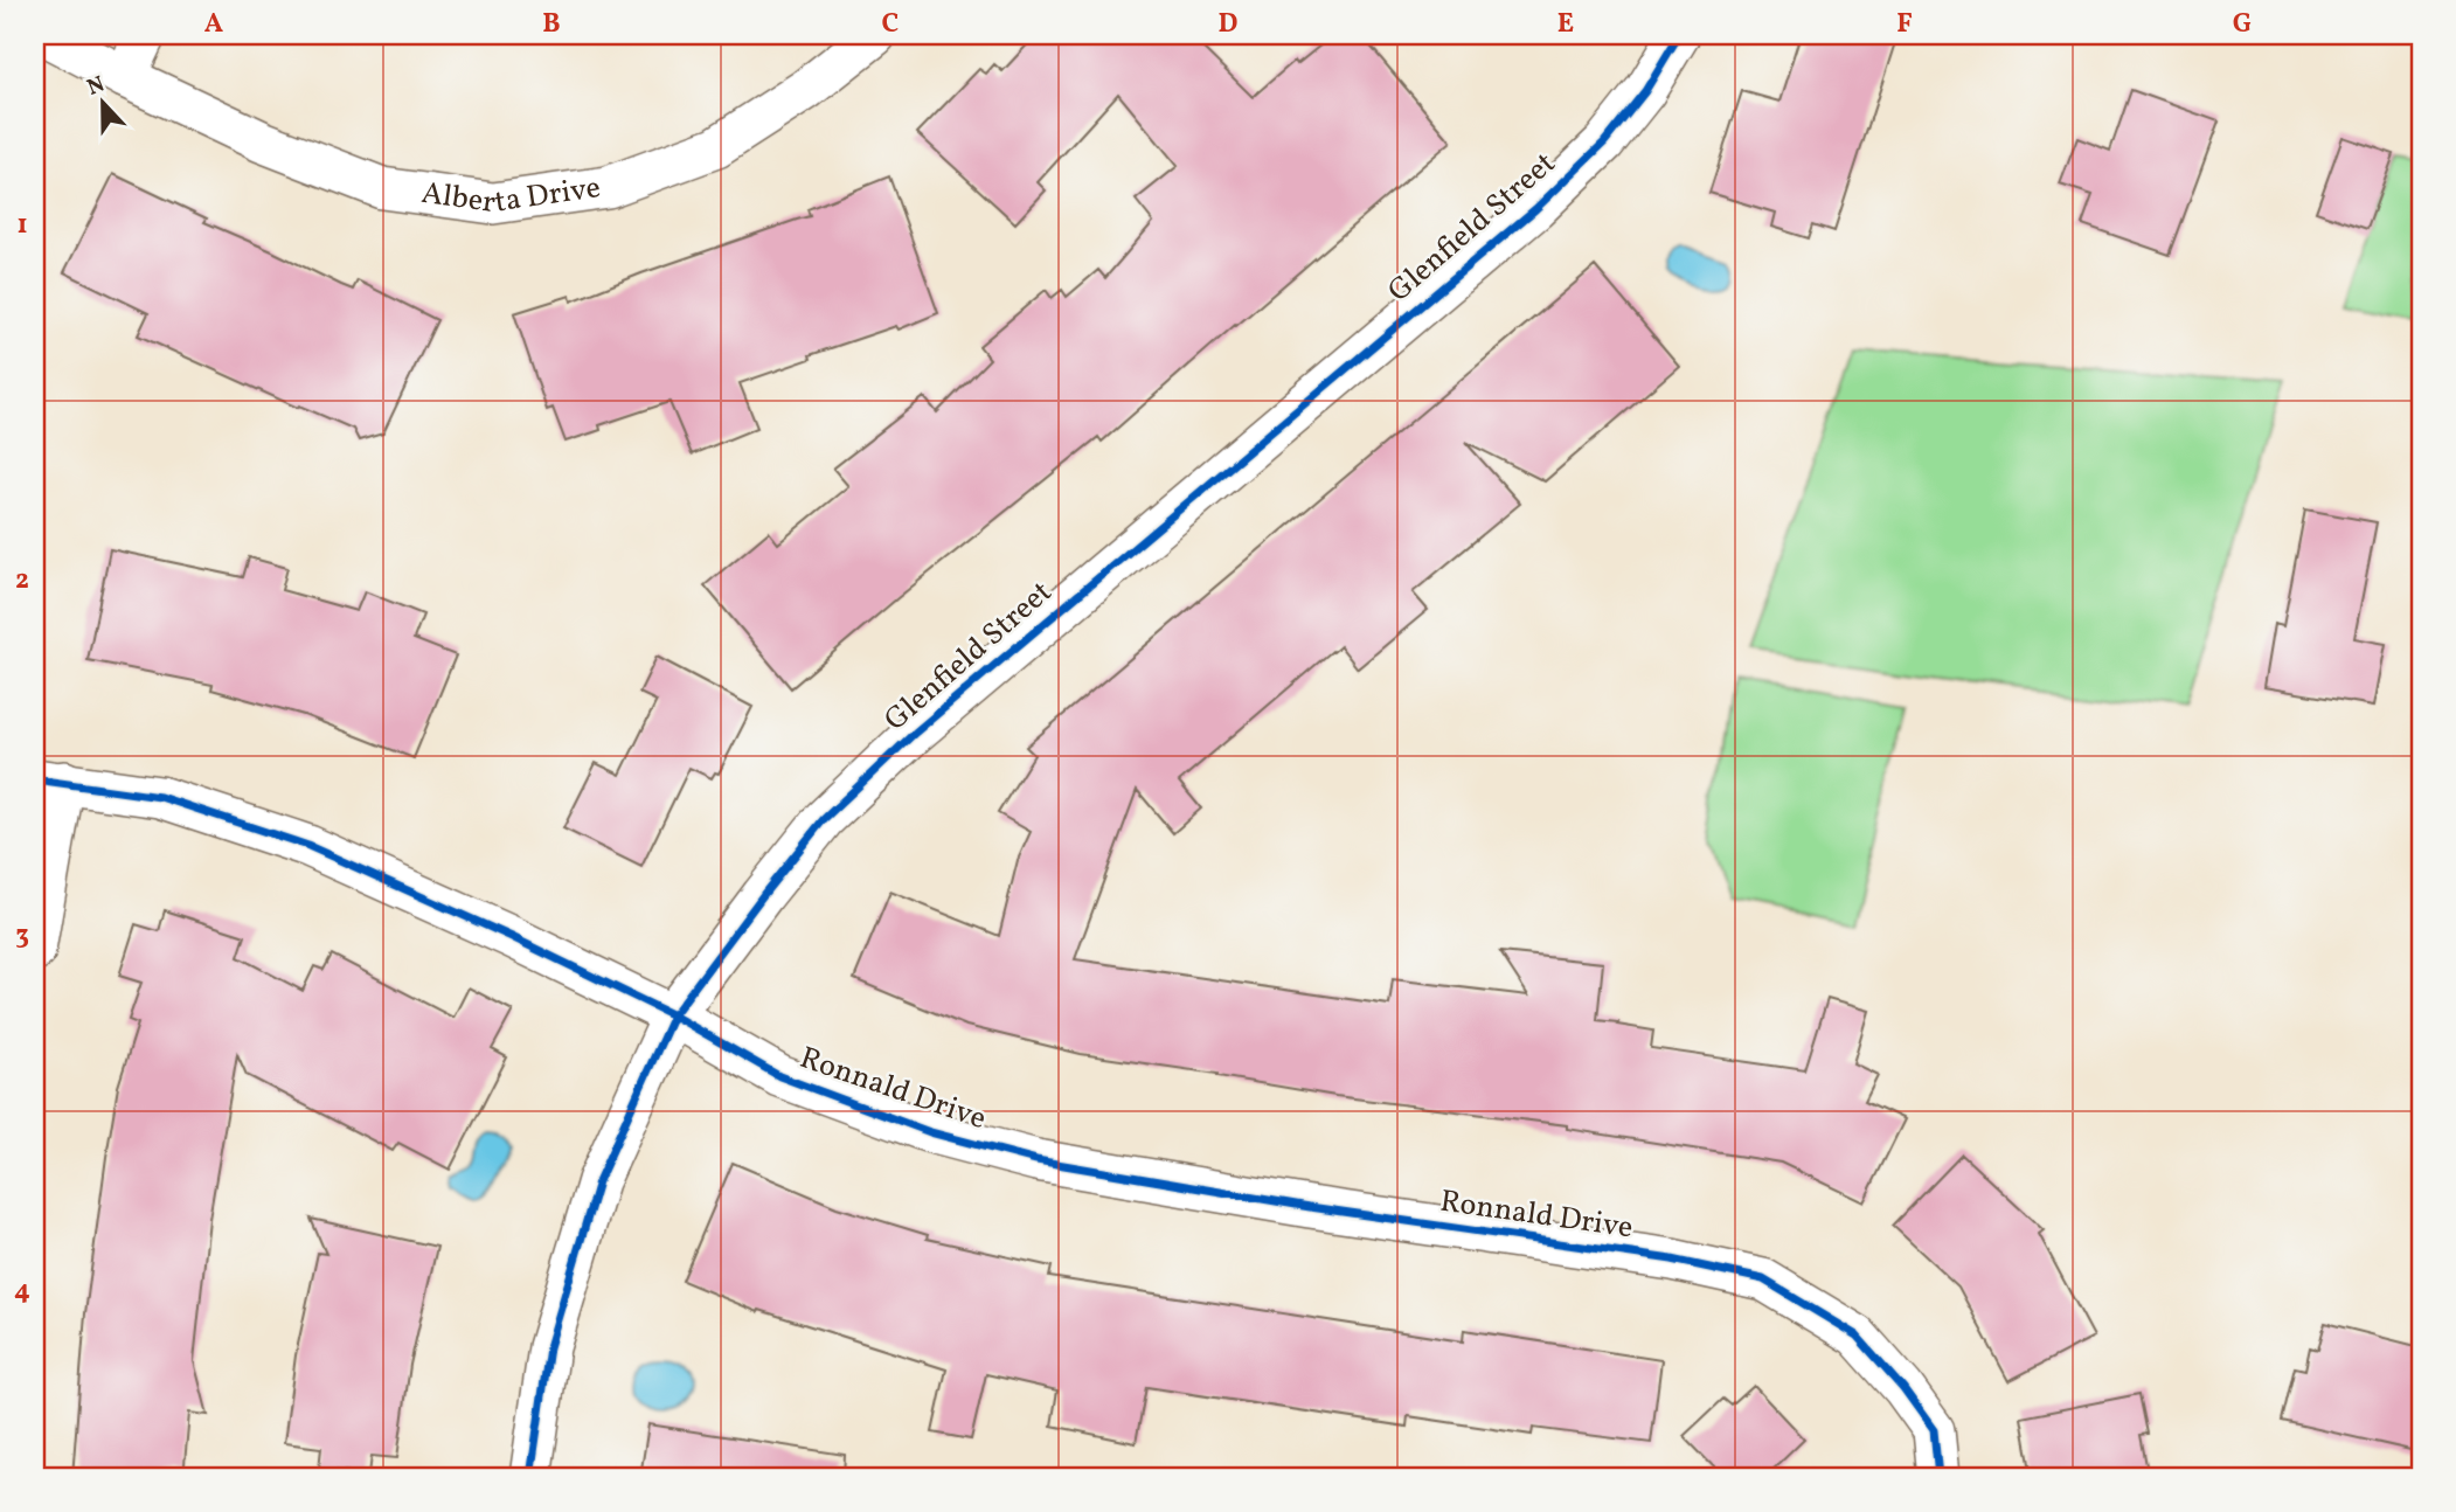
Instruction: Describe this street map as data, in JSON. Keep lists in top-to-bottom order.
{
  "streets": {
    "street": ["Alberta Drive", "Glenfield Street", "Ronnald Drive"]
  },
  "crossings": [
    ["Glenfield Street", "Ronnald Drive"]
  ],
  "north": "top",
  "grid": {
    "columns": [
      "A",
      "B",
      "C",
      "D",
      "E",
      "F",
      "G"
    ],
    "rows": [
      "1",
      "2",
      "3",
      "4"
    ]
  }
}
